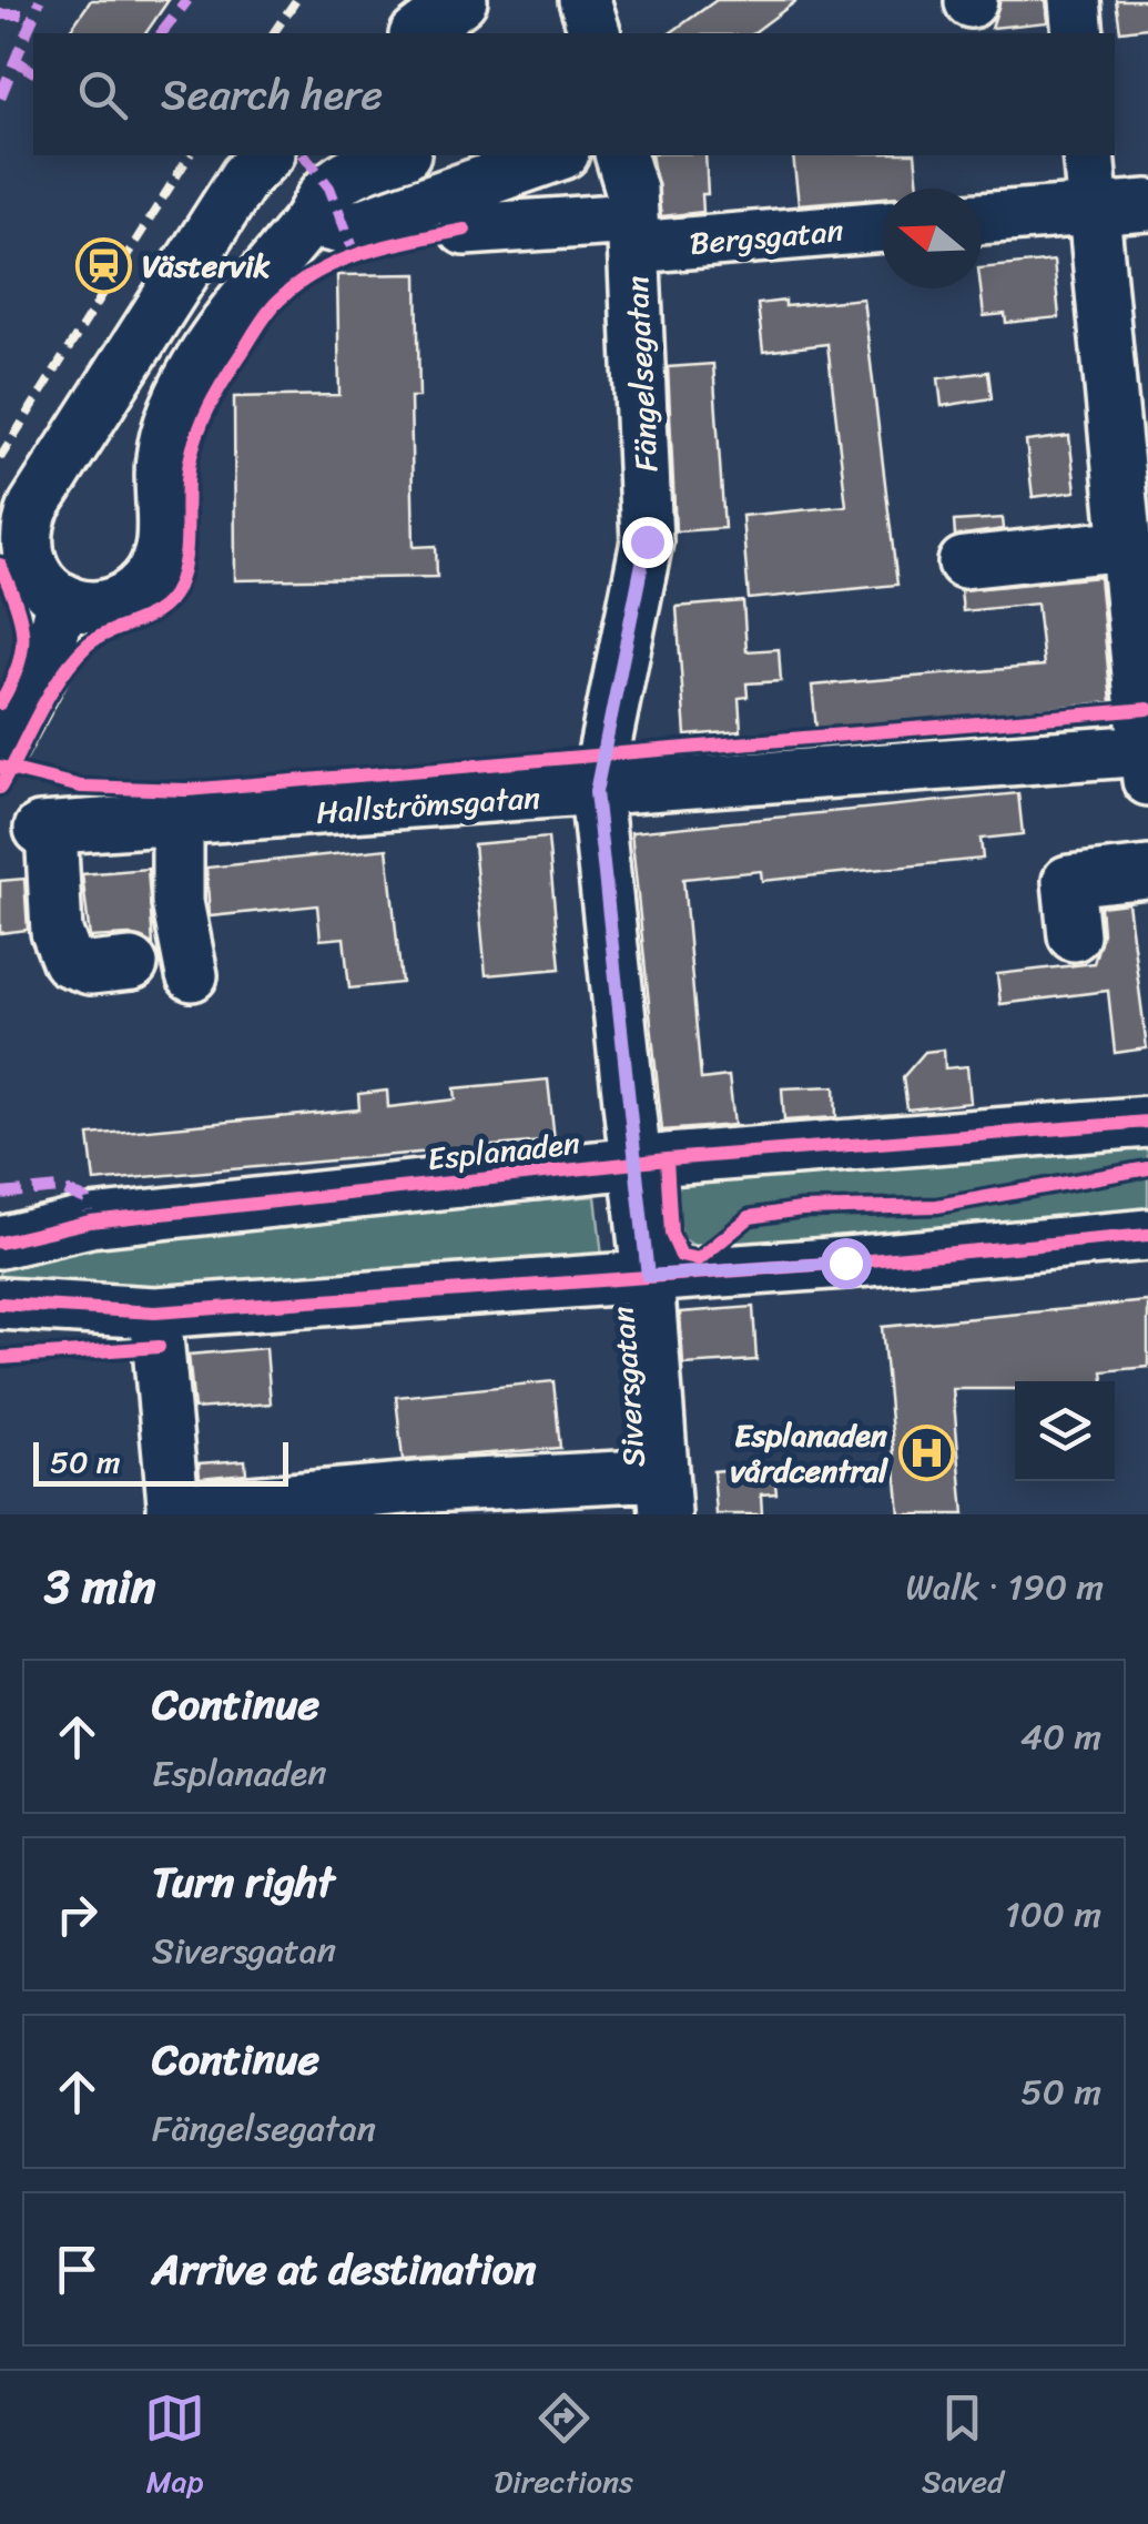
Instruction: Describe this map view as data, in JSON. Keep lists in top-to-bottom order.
{
  "streets": {
    "street": [
      "Bergsgatan",
      "Fängelsegatan",
      "Hallströmsgatan",
      "Esplanaden",
      "Siversgatan"
    ]
  },
  "crossings": [
    ["Bergsgatan", "Fängelsegatan"],
    ["Fängelsegatan", "Hallströmsgatan"],
    ["Fängelsegatan", "Siversgatan"],
    ["Hallströmsgatan", "Siversgatan"],
    ["Esplanaden", "Siversgatan"]
  ],
  "places": {
    "station": ["Västervik"],
    "hospital": ["Esplanaden vårdcentral"]
  },
  "scale_bar": "50 m",
  "north": "left",
  "page": {
    "search": "Search here",
    "scale": "50 m",
    "heading": ["3 min", "Walk · 190 m"],
    "list": [
      ["Continue", "Esplanaden", "40 m"],
      ["Turn right", "Siversgatan", "100 m"],
      ["Continue", "Fängelsegatan", "50 m"],
      "Arrive at destination"
    ],
    "nav": ["Map", "Directions", "Saved"]
  }
}
